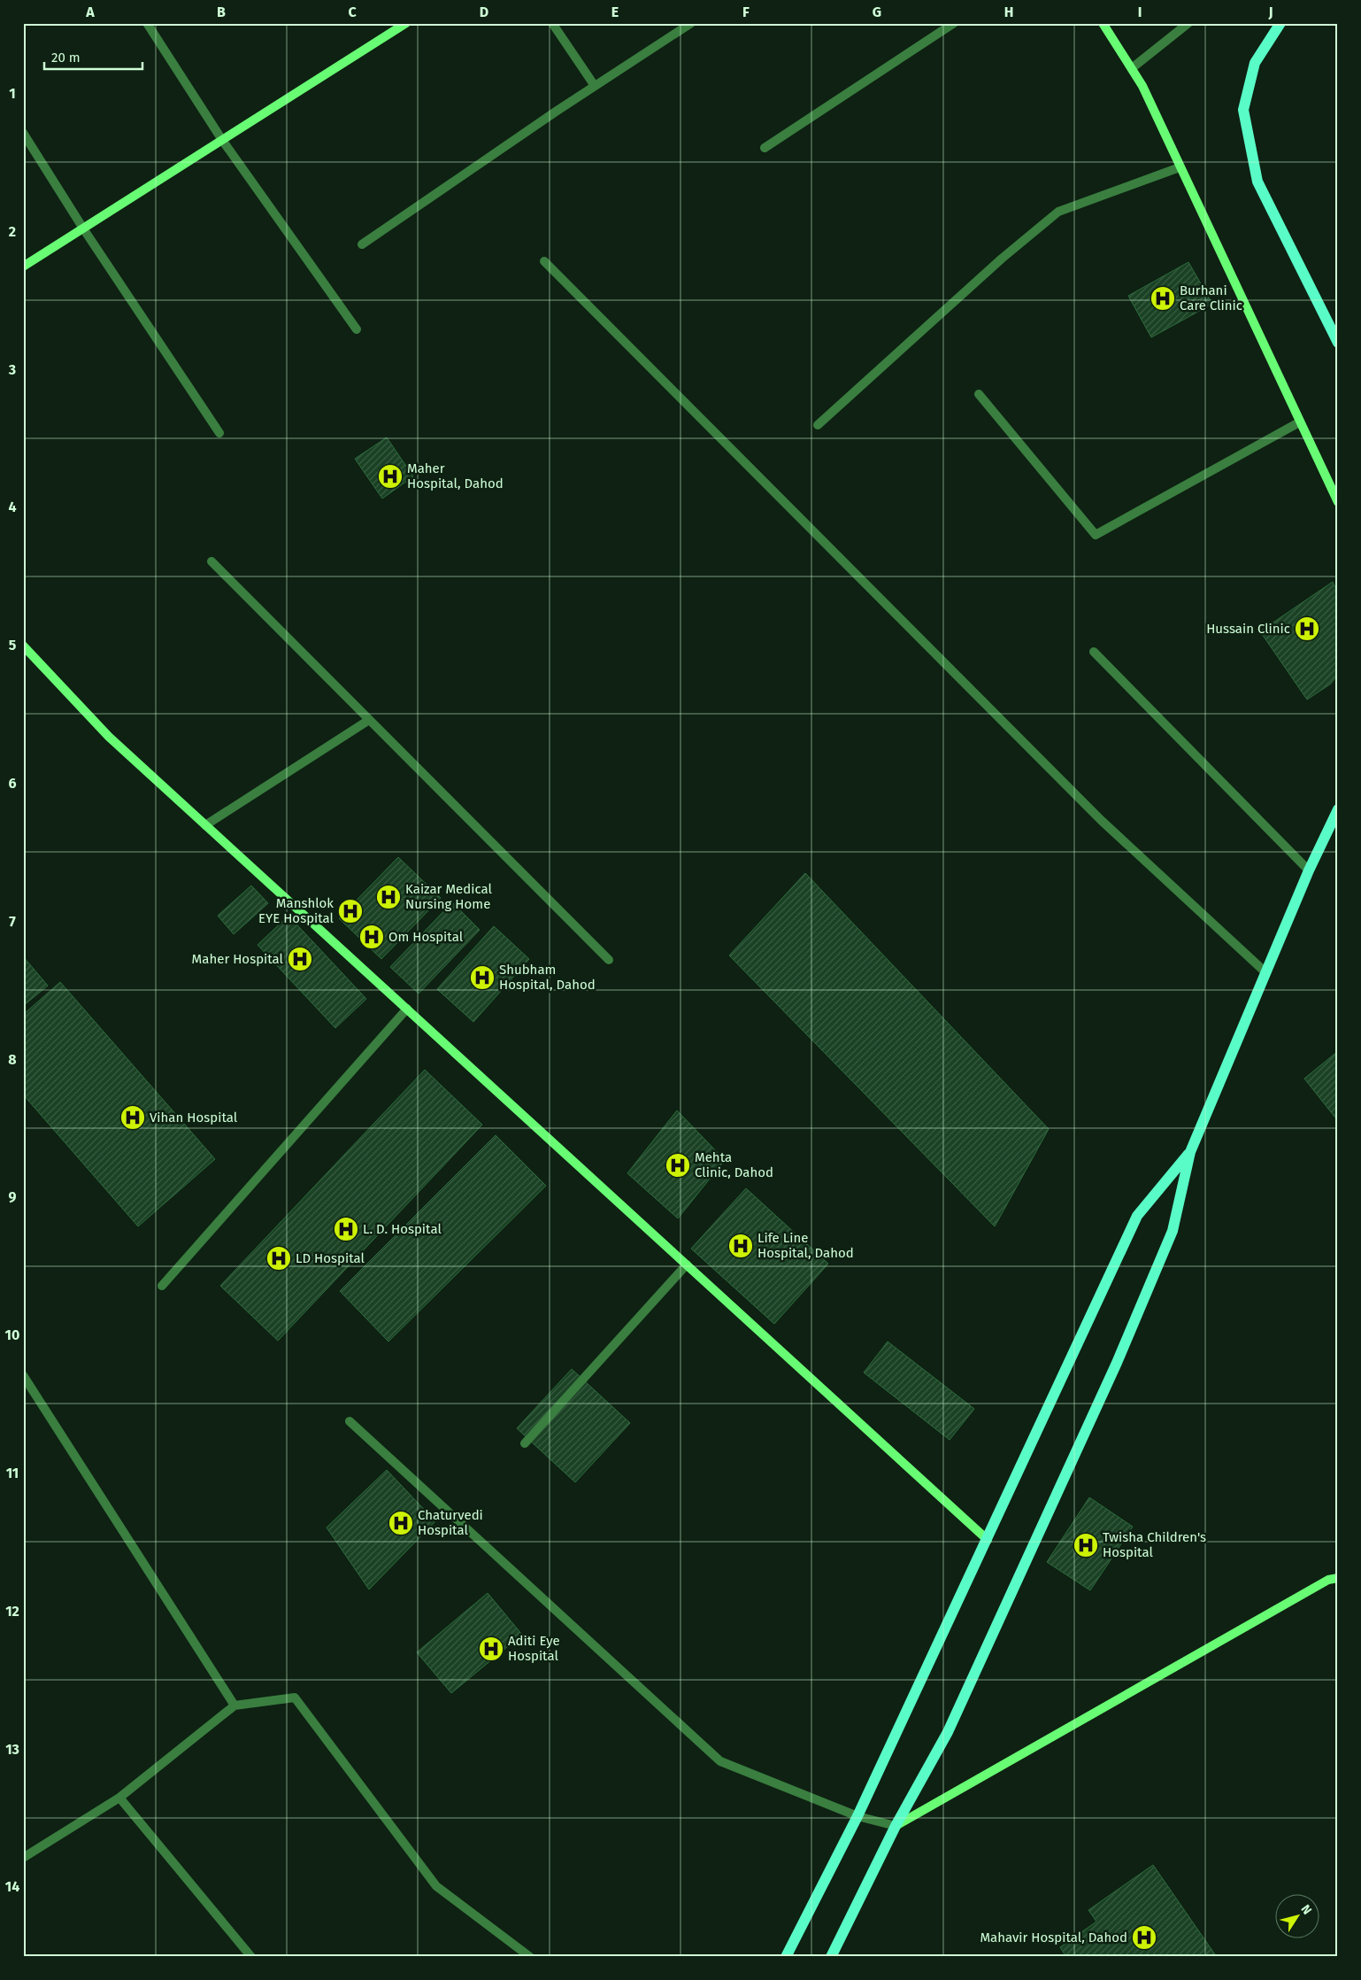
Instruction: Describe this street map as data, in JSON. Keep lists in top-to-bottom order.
{
  "places": {
    "hospital": [
      "Burhani Care Clinic",
      "Maher Hospital, Dahod",
      "Hussain Clinic",
      "Kaizar Medical Nursing Home",
      "Manshlok EYE Hospital",
      "Om Hospital",
      "Maher Hospital",
      "Shubham Hospital, Dahod",
      "Vihan Hospital",
      "Mehta Clinic, Dahod",
      "L. D. Hospital",
      "Life Line Hospital, Dahod",
      "LD Hospital",
      "Chaturvedi Hospital",
      "Twisha Children's Hospital",
      "Aditi Eye Hospital",
      "Mahavir Hospital, Dahod"
    ]
  },
  "scale_bar": "20 m",
  "north": "top right",
  "grid": {
    "columns": [
      "A",
      "B",
      "C",
      "D",
      "E",
      "F",
      "G",
      "H",
      "I",
      "J"
    ],
    "rows": [
      "1",
      "2",
      "3",
      "4",
      "5",
      "6",
      "7",
      "8",
      "9",
      "10",
      "11",
      "12",
      "13",
      "14"
    ]
  }
}
